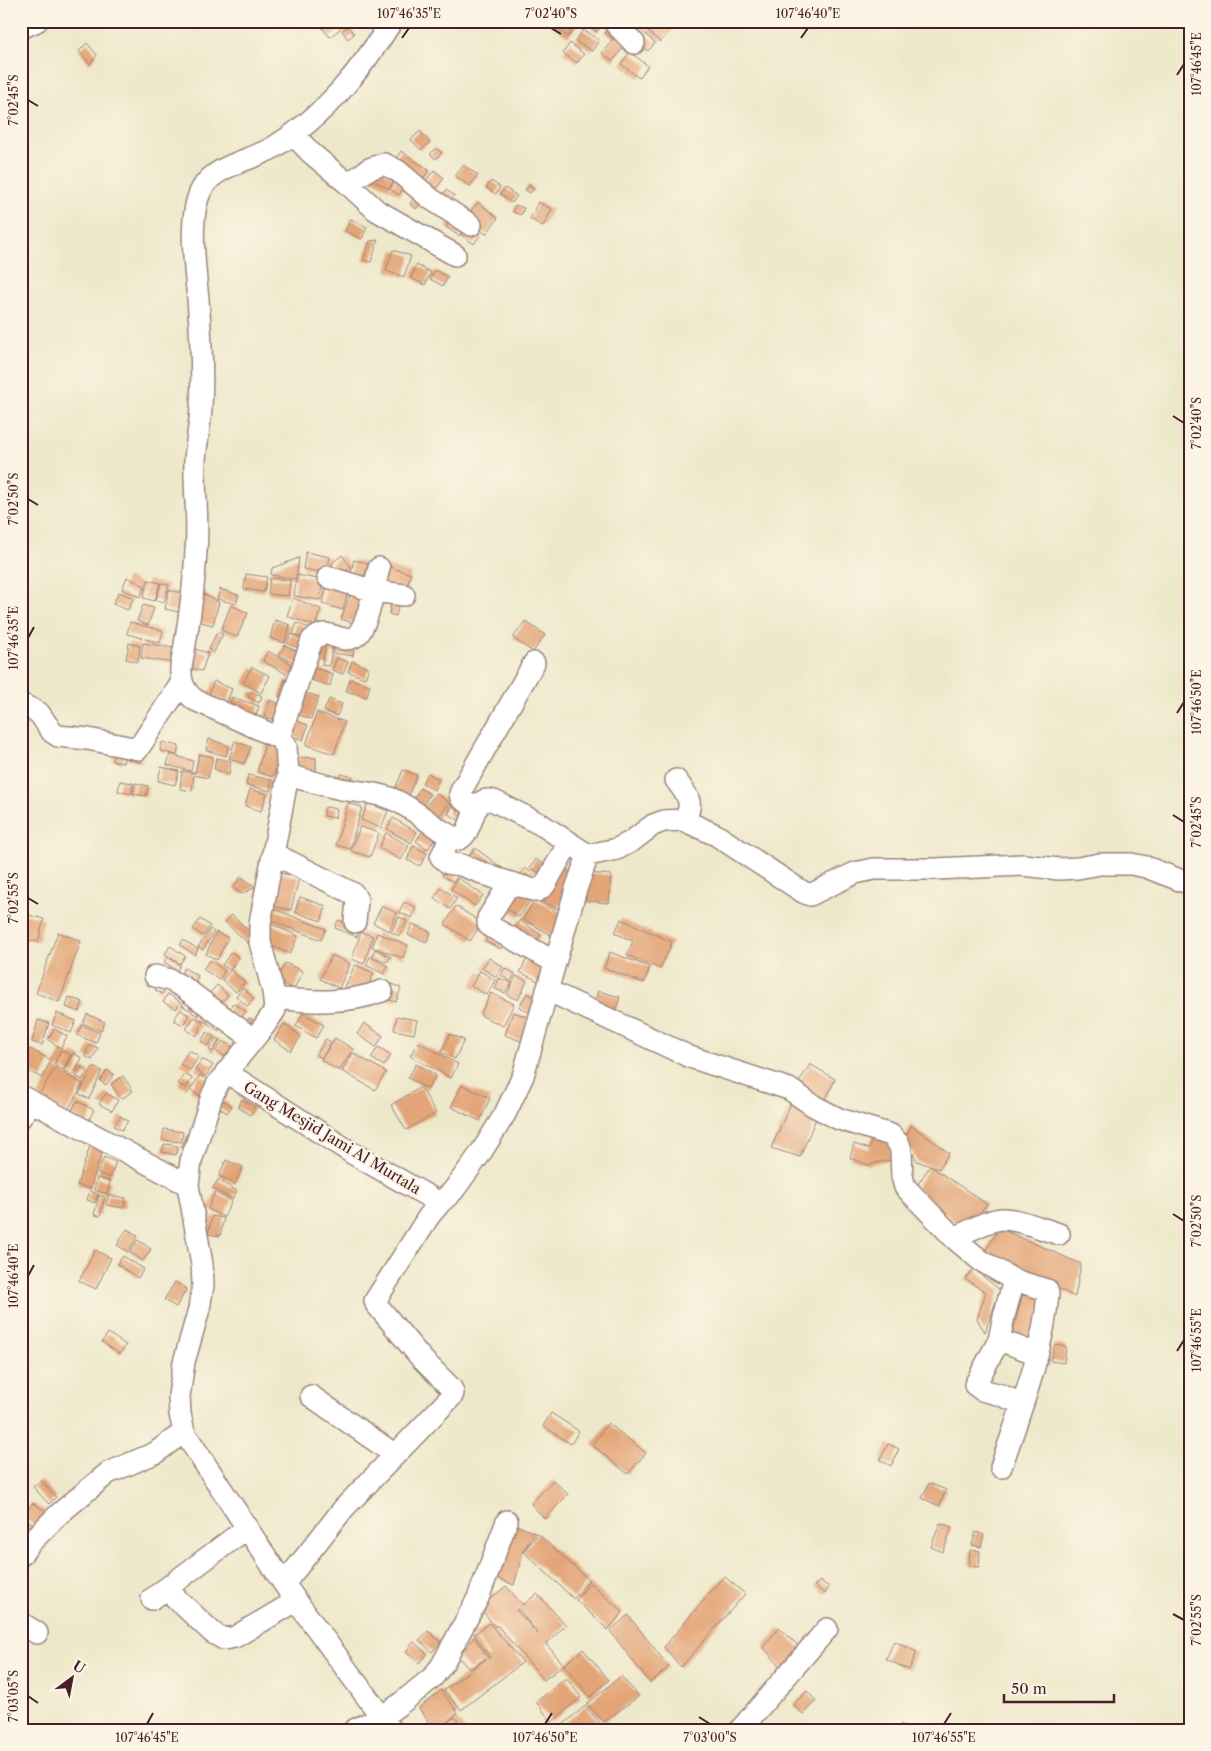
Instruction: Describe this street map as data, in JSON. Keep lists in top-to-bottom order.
{
  "streets": {
    "street": ["Gang Mesjid Jami Al Murtala"]
  },
  "scale_bar": "50 m",
  "north": "top right",
  "coordinates": [
    "107°46'35\"E",
    "7°02'40\"S",
    "107°46'40\"E",
    "107°46'45\"E",
    "7°02'45\"S",
    "7°02'50\"S",
    "107°46'50\"E",
    "7°02'55\"S",
    "107°46'55\"E",
    "7°03'05\"S",
    "7°03'00\"S"
  ]
}
